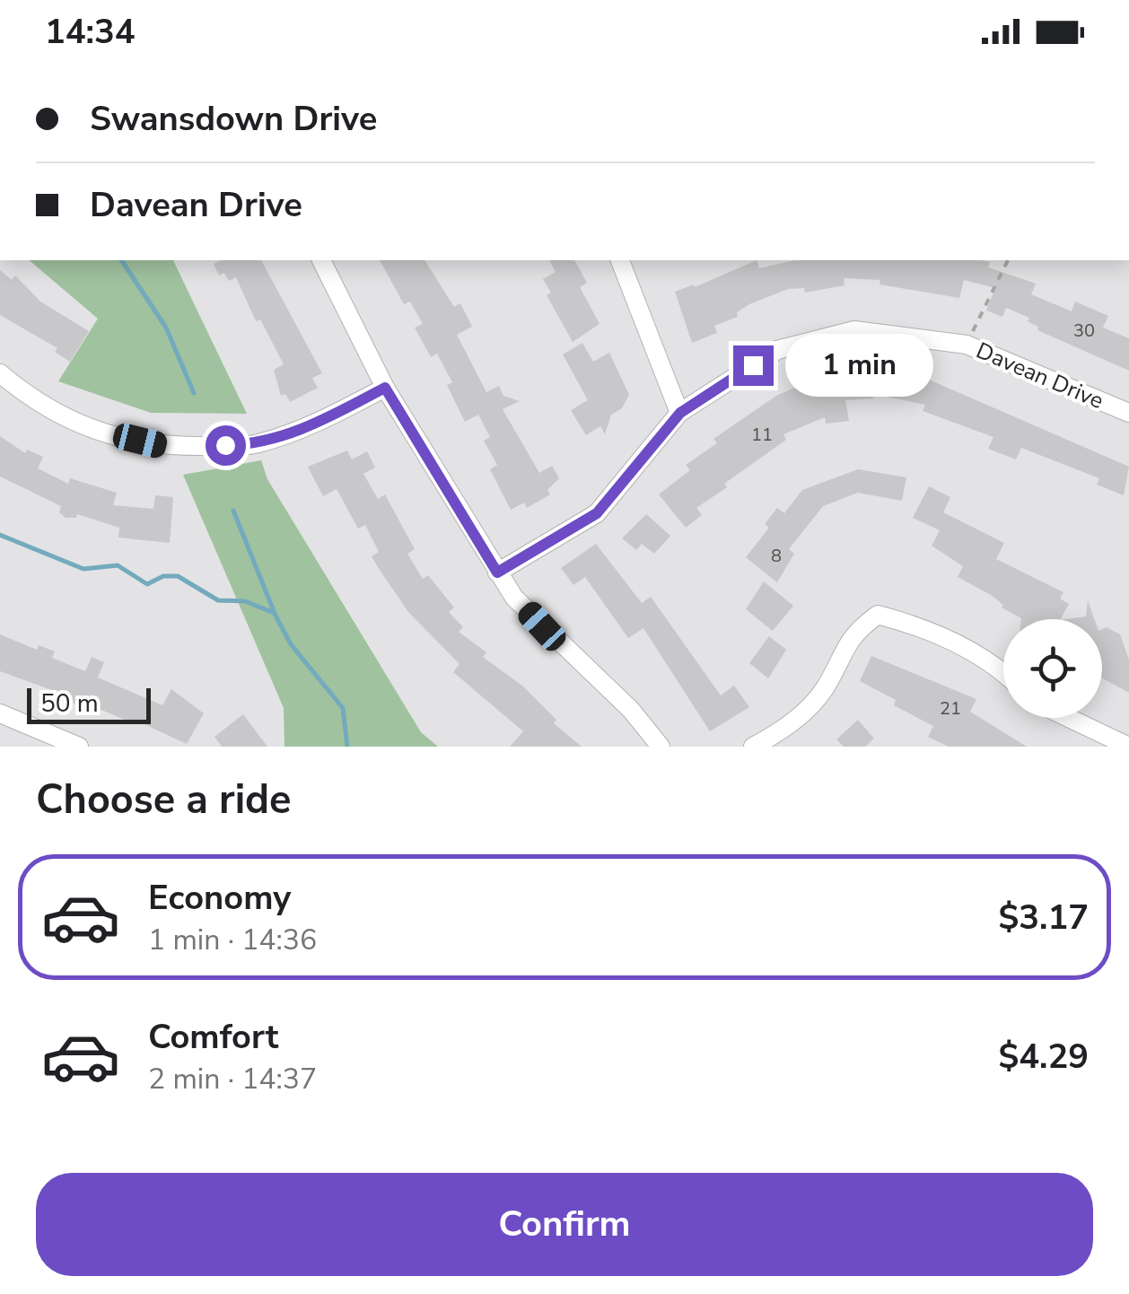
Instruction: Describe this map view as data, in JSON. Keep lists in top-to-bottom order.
{
  "streets": {
    "street": ["Davean Drive"]
  },
  "house_numbers": [
    "30",
    "11",
    "8",
    "21"
  ],
  "scale_bar": "50 m",
  "page": {
    "status": "14:34",
    "banner": ["Swansdown Drive", "Davean Drive"],
    "bubble": "1 min",
    "scale": "50 m",
    "heading": "Choose a ride",
    "list": [
      {
        "name": "Economy",
        "note": "1 min · 14:36",
        "value": "$3.17"
      },
      {
        "name": "Comfort",
        "note": "2 min · 14:37",
        "value": "$4.29"
      }
    ],
    "buttons": "Confirm"
  }
}
